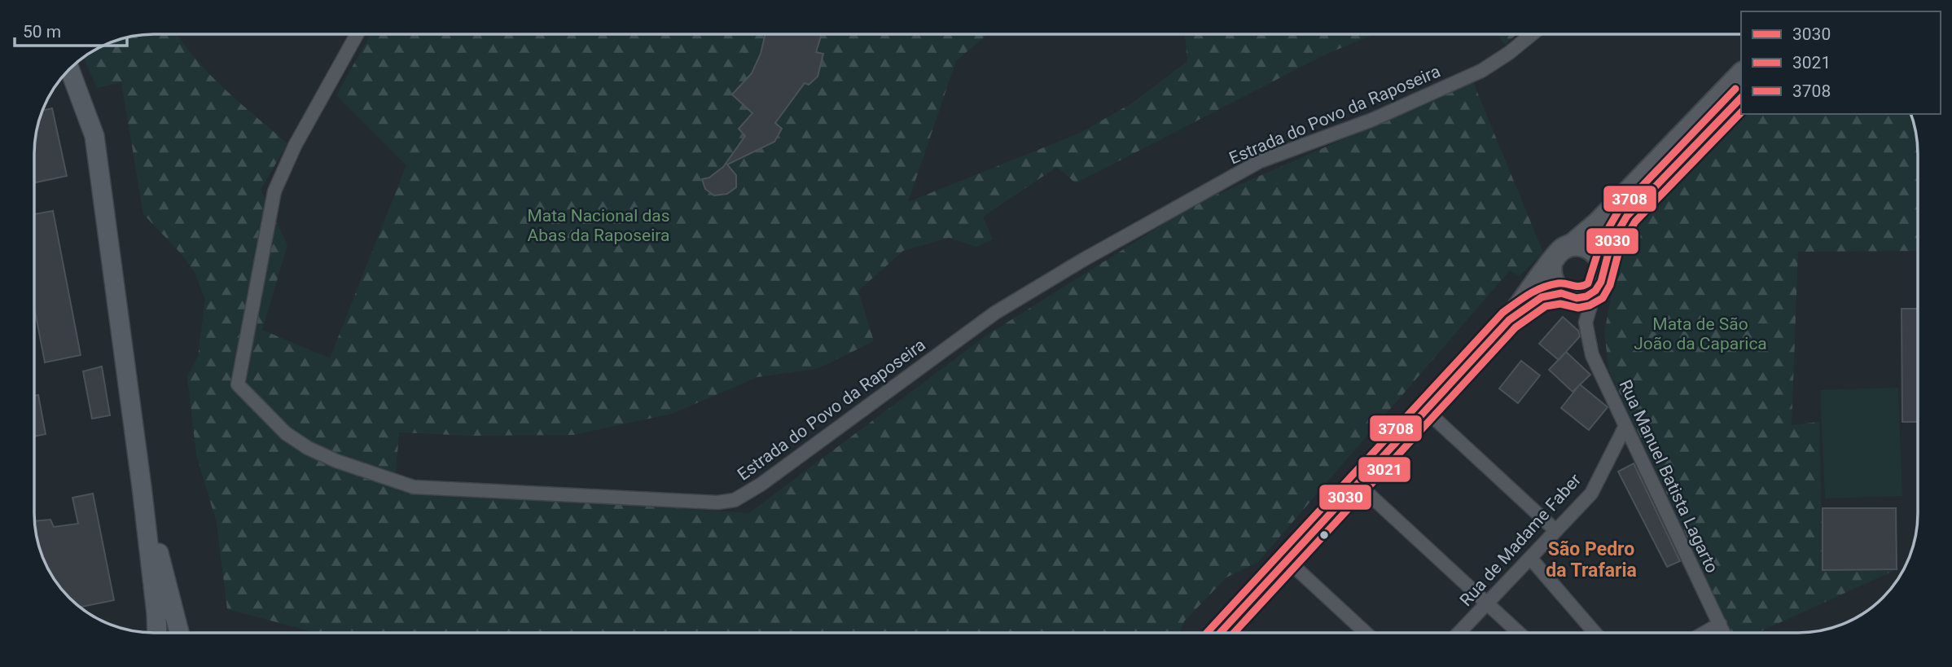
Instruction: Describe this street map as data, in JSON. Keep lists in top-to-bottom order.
{
  "streets": {
    "street": ["Estrada do Povo da Raposeira", "Rua Manuel Batista Lagarto", "Rua de Madame Faber"]
  },
  "crossings": [
    ["Rua Manuel Batista Lagarto", "Rua de Madame Faber"]
  ],
  "districts": ["São Pedro da Trafaria"],
  "parks": ["Mata Nacional das Abas da Raposeira", "Mata de São João da Caparica"],
  "lines": ["transit line 3708", "transit line 3030", "transit line 3021"],
  "legend": ["3030", "3021", "3708"],
  "scale_bar": "50 m"
}
